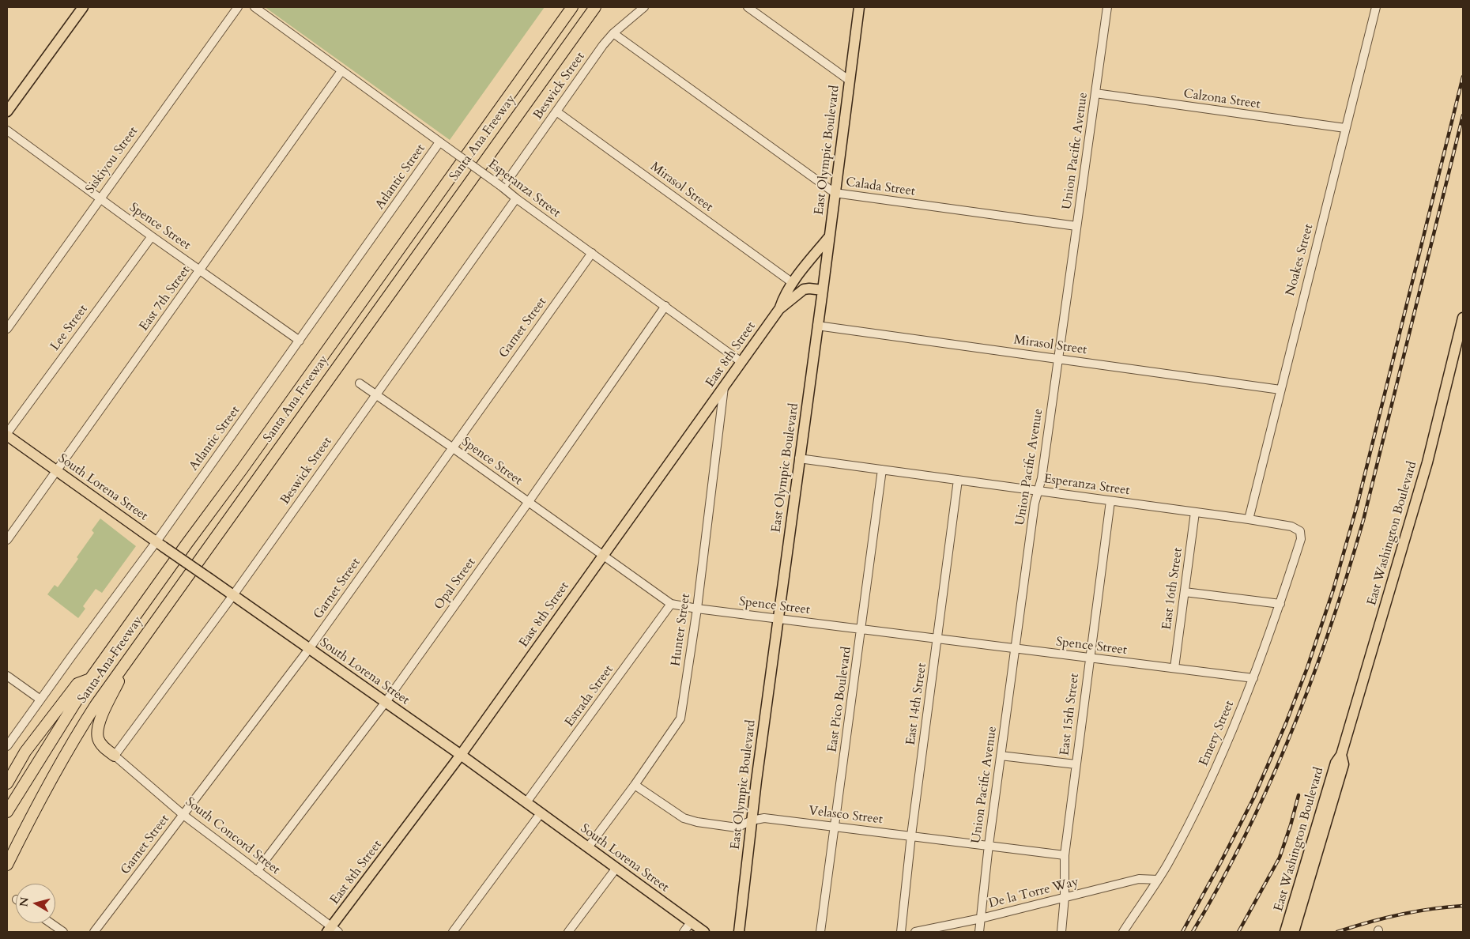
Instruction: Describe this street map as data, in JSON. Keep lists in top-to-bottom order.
{
  "streets": {
    "highway": ["Santa Ana Freeway"],
    "main road": [
      "East Olympic Boulevard",
      "East 8th Street",
      "South Lorena Street",
      "East Washington Boulevard"
    ],
    "street": [
      "Beswick Street",
      "Calzona Street",
      "Union Pacific Avenue",
      "Siskiyou Street",
      "Atlantic Street",
      "Mirasol Street",
      "Calada Street",
      "Esperanza Street",
      "Spence Street",
      "Noakes Street",
      "East 7th Street",
      "Lee Street",
      "Garnet Street",
      "Opal Street",
      "East 16th Street",
      "Hunter Street",
      "Estrada Street",
      "East Pico Boulevard",
      "East 14th Street",
      "East 15th Street",
      "Emery Street",
      "Velasco Street",
      "South Concord Street",
      "De la Torre Way"
    ]
  },
  "crossings": [
    ["Beswick Street", "Mirasol Street"],
    ["Beswick Street", "Calada Street"],
    ["Beswick Street", "Esperanza Street"],
    ["Beswick Street", "Spence Street"],
    ["Beswick Street", "South Lorena Street"],
    ["Beswick Street", "South Concord Street"],
    ["Calzona Street", "Union Pacific Avenue"],
    ["Calzona Street", "Noakes Street"],
    ["East Olympic Boulevard", "Mirasol Street"],
    ["East Olympic Boulevard", "Calada Street"],
    ["East Olympic Boulevard", "Esperanza Street"],
    ["East Olympic Boulevard", "Spence Street"],
    ["East Olympic Boulevard", "East 8th Street"],
    ["East Olympic Boulevard", "Velasco Street"],
    ["Union Pacific Avenue", "Mirasol Street"],
    ["Union Pacific Avenue", "Calada Street"],
    ["Union Pacific Avenue", "Esperanza Street"],
    ["Union Pacific Avenue", "Spence Street"],
    ["Union Pacific Avenue", "Velasco Street"],
    ["Union Pacific Avenue", "De la Torre Way"],
    ["Siskiyou Street", "Spence Street"],
    ["Atlantic Street", "Esperanza Street"],
    ["Atlantic Street", "Spence Street"],
    ["Atlantic Street", "South Lorena Street"],
    ["Mirasol Street", "Noakes Street"],
    ["Mirasol Street", "East 8th Street"],
    ["Esperanza Street", "Noakes Street"],
    ["Esperanza Street", "East 7th Street"],
    ["Esperanza Street", "Garnet Street"],
    ["Esperanza Street", "East 8th Street"],
    ["Esperanza Street", "Opal Street"],
    ["Esperanza Street", "East 16th Street"],
    ["Esperanza Street", "East Pico Boulevard"],
    ["Esperanza Street", "East 14th Street"],
    ["Esperanza Street", "East 15th Street"],
    ["Esperanza Street", "Emery Street"],
    ["Spence Street", "East 7th Street"],
    ["Spence Street", "Lee Street"],
    ["Spence Street", "Garnet Street"],
    ["Spence Street", "East 8th Street"],
    ["Spence Street", "Opal Street"],
    ["Spence Street", "East 16th Street"],
    ["Spence Street", "Hunter Street"],
    ["Spence Street", "Estrada Street"],
    ["Spence Street", "East Pico Boulevard"],
    ["Spence Street", "East 14th Street"],
    ["Spence Street", "East 15th Street"],
    ["Spence Street", "Emery Street"],
    ["East 7th Street", "South Lorena Street"],
    ["Lee Street", "South Lorena Street"],
    ["Garnet Street", "South Lorena Street"],
    ["Garnet Street", "South Concord Street"],
    ["East 8th Street", "South Lorena Street"],
    ["East 8th Street", "Hunter Street"],
    ["East 8th Street", "South Concord Street"],
    ["South Lorena Street", "Opal Street"],
    ["South Lorena Street", "Hunter Street"],
    ["South Lorena Street", "Estrada Street"],
    ["Opal Street", "South Concord Street"],
    ["Hunter Street", "Velasco Street"],
    ["East Pico Boulevard", "Velasco Street"],
    ["East 14th Street", "Velasco Street"],
    ["East 15th Street", "Velasco Street"],
    ["East 15th Street", "De la Torre Way"],
    ["Emery Street", "De la Torre Way"]
  ],
  "north": "left"
}
